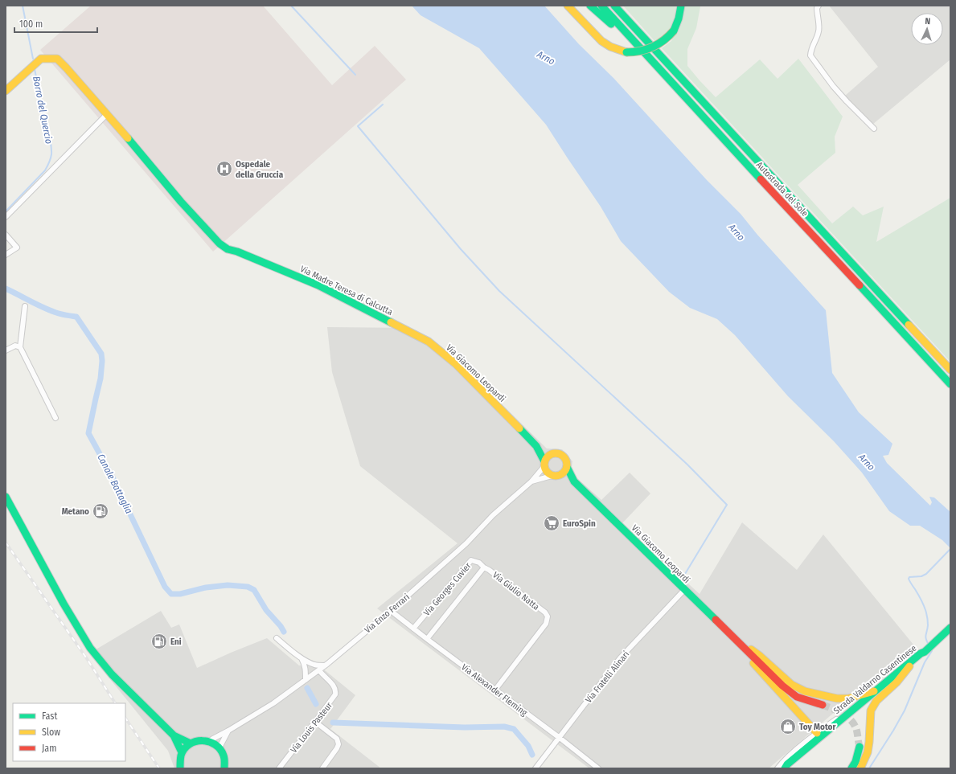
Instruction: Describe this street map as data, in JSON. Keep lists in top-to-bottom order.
{
  "streets": {
    "main road": [
      "Autostrada del Sole",
      "Via Madre Teresa di Calcutta",
      "Via Giacomo Leopardi",
      "Strada Valdarno Casentinese"
    ],
    "street": [
      "Via Georges Cuvier",
      "Via Giulio Natta",
      "Via Enzo Ferrari",
      "Via Fratelli Alinari",
      "Via Alexander Fleming",
      "Via Louis Pasteur"
    ]
  },
  "crossings": [
    ["Via Madre Teresa di Calcutta", "Via Giacomo Leopardi"],
    ["Via Giacomo Leopardi", "Via Enzo Ferrari"],
    ["Via Giacomo Leopardi", "Via Fratelli Alinari"],
    ["Via Giacomo Leopardi", "Strada Valdarno Casentinese"],
    ["Via Georges Cuvier", "Via Giulio Natta"],
    ["Via Georges Cuvier", "Via Alexander Fleming"],
    ["Via Giulio Natta", "Via Alexander Fleming"],
    ["Via Enzo Ferrari", "Via Alexander Fleming"],
    ["Via Enzo Ferrari", "Via Louis Pasteur"],
    ["Via Fratelli Alinari", "Via Alexander Fleming"]
  ],
  "water": ["Arno", "Borro del Quercio", "Canale Battaglia"],
  "places": {
    "hospital": ["Ospedale della Gruccia"],
    "fuel station": ["Metano", "Eni"],
    "supermarket": ["EuroSpin"],
    "shop": ["Toy Motor"]
  },
  "legend": ["Fast", "Slow", "Jam"],
  "scale_bar": "100 m",
  "north": "top"
}
